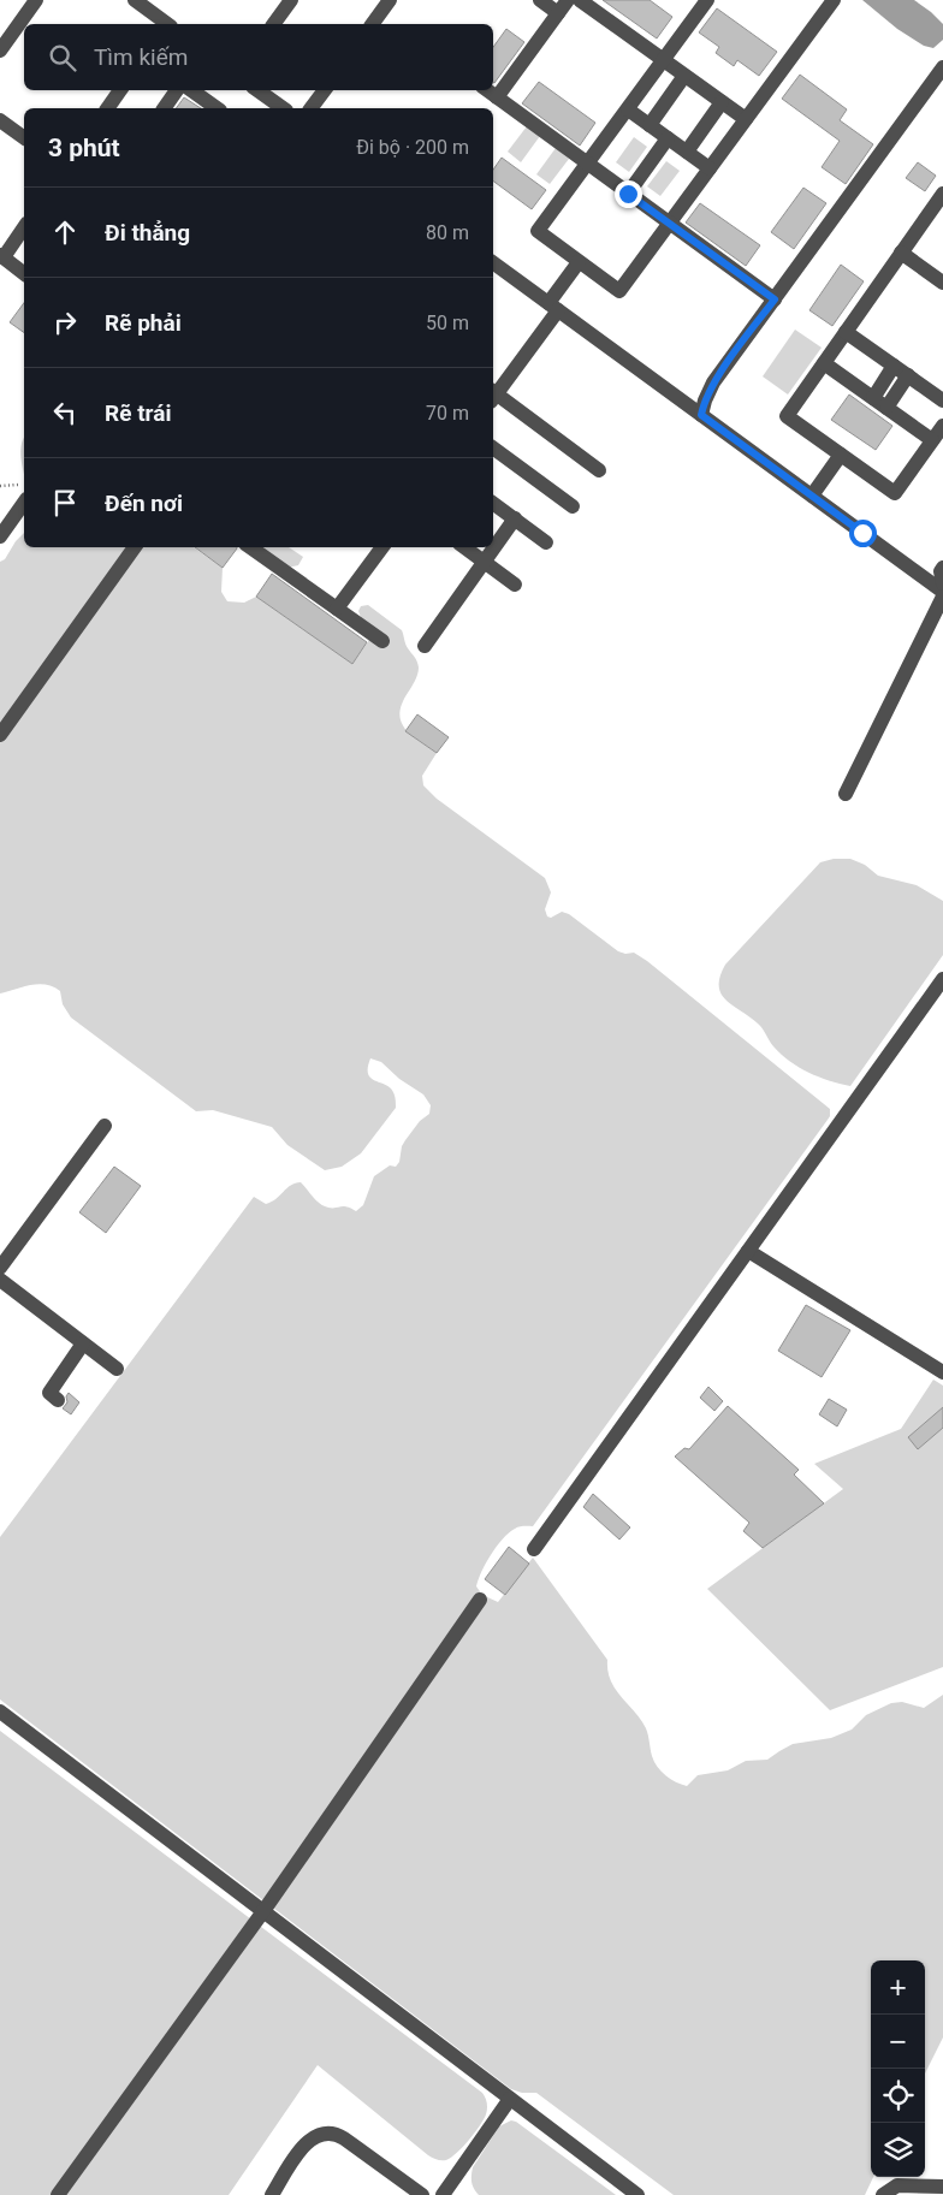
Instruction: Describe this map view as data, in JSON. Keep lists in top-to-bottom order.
{
  "page": {
    "search": "Tìm kiếm",
    "heading": ["3 phút", "Đi bộ · 200 m"],
    "list": [
      ["Đi thẳng", "80 m"],
      ["Rẽ phải", "50 m"],
      ["Rẽ trái", "70 m"],
      "Đến nơi"
    ],
    "map_buttons": ["+", "−"]
  }
}
